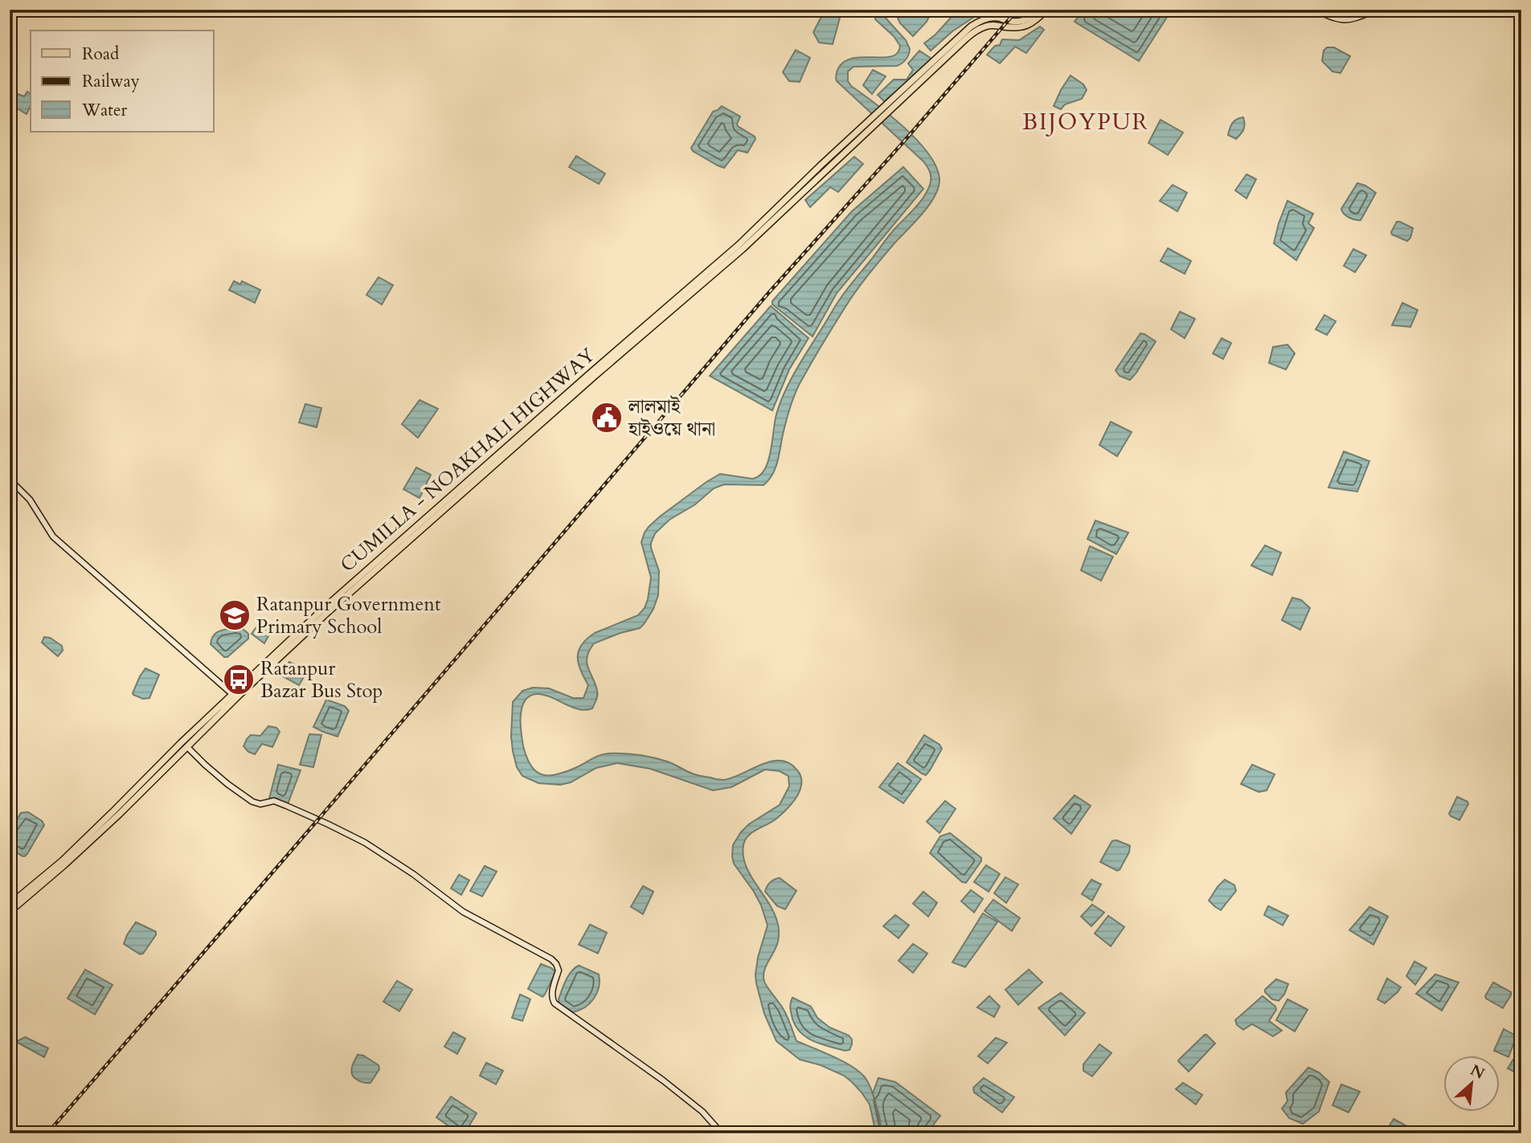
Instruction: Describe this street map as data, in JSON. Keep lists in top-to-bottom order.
{
  "districts": ["BIJOYPUR"],
  "places": {
    "public building": ["লালমাই হাইওয়ে থানা"],
    "school or university": ["Ratanpur Government Primary School"],
    "bus stop": ["Ratanpur Bazar Bus Stop"]
  },
  "legend": ["Road", "Railway", "Water"],
  "north": "top right"
}
